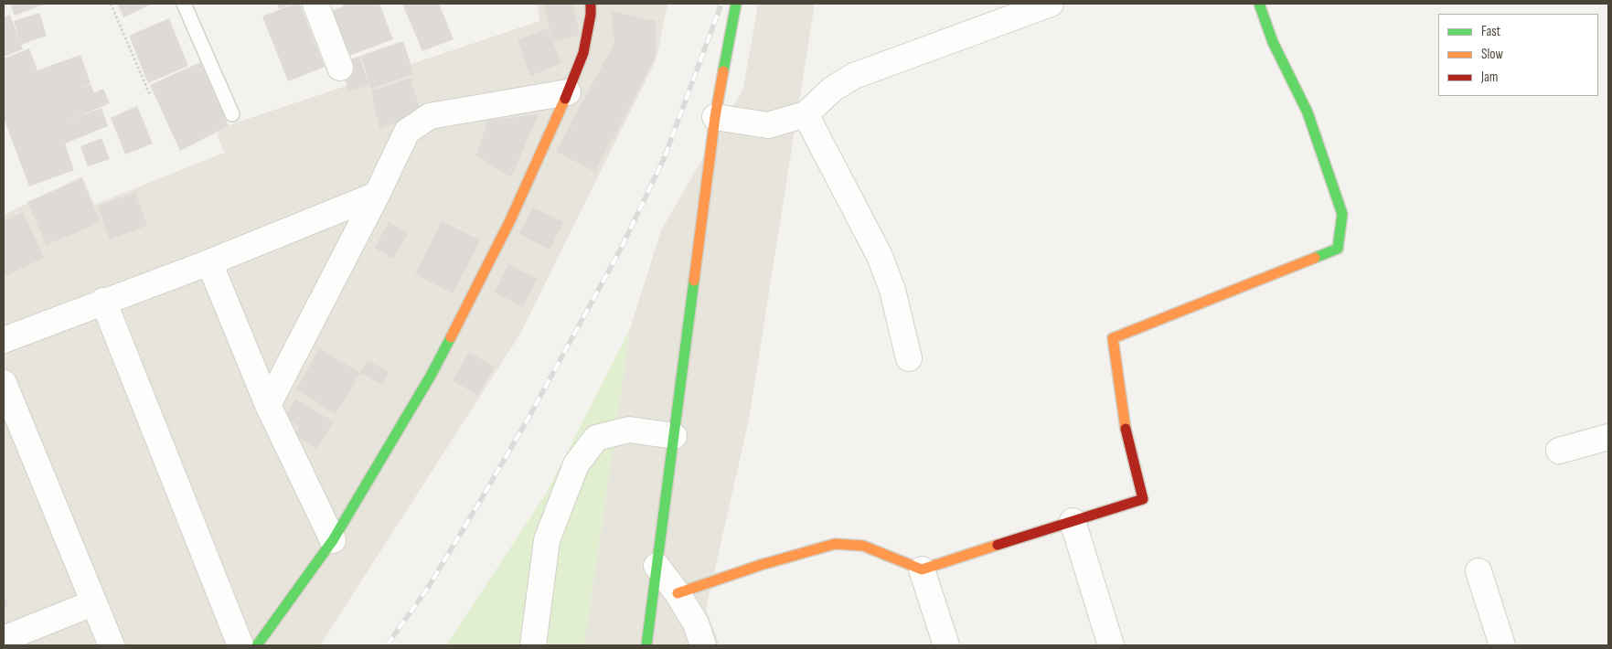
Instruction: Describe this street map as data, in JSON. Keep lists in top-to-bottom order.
{
  "legend": ["Fast", "Slow", "Jam"]
}
